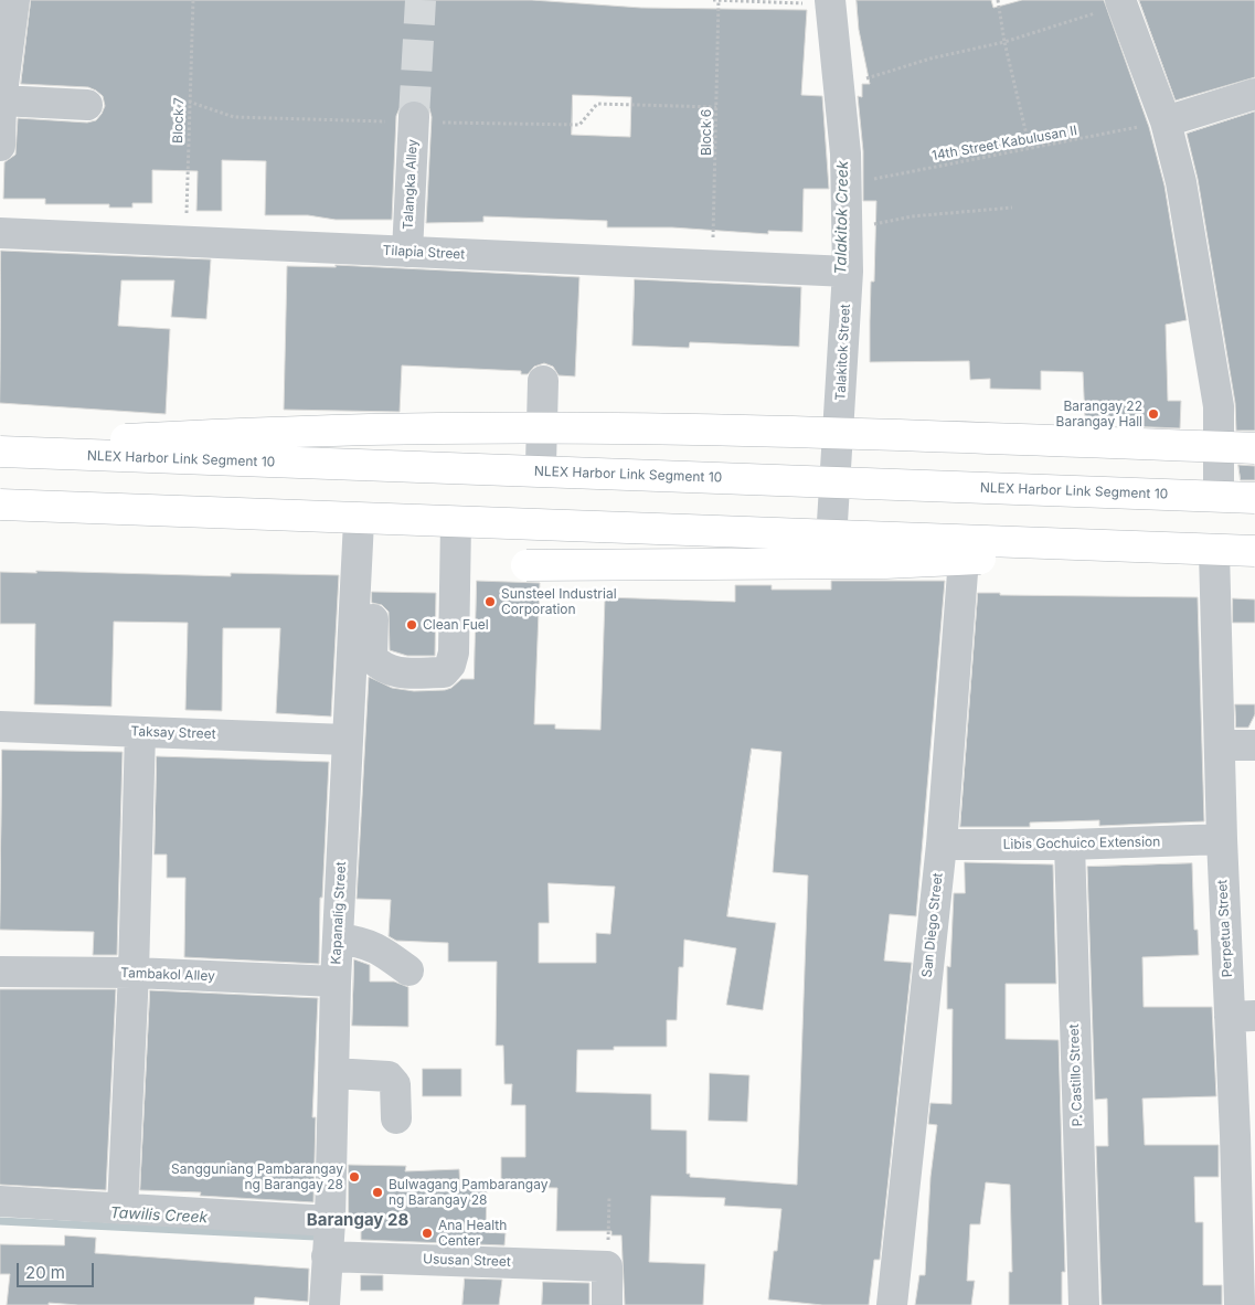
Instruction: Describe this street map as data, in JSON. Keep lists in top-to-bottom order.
{
  "streets": {
    "highway": ["NLEX Harbor Link Segment 10"],
    "street": [
      "Talangka Alley",
      "Tilapia Street",
      "Talakitok Street",
      "Taksay Street",
      "Libis Gochuico Extension",
      "Kapanalig Street",
      "San Diego Street",
      "Perpetua Street",
      "Tambakol Alley",
      "P. Castillo Street",
      "Ususan Street"
    ],
    "path": ["Block 7", "Block 6", "14th Street Kabulusan II"]
  },
  "crossings": [
    ["Block 7", "Tilapia Street"],
    ["Block 6", "Tilapia Street"],
    ["14th Street Kabulusan II", "Talakitok Street"],
    ["Talangka Alley", "Tilapia Street"],
    ["Tilapia Street", "Talakitok Street"],
    ["Taksay Street", "Kapanalig Street"],
    ["Libis Gochuico Extension", "San Diego Street"],
    ["Libis Gochuico Extension", "Perpetua Street"],
    ["Libis Gochuico Extension", "P. Castillo Street"],
    ["Kapanalig Street", "Tambakol Alley"],
    ["Kapanalig Street", "Ususan Street"]
  ],
  "districts": ["Barangay 28"],
  "water": ["Talakitok Creek", "Tawilis Creek"],
  "places": [
    "Barangay 22 Barangay Hall",
    "Sunsteel Industrial Corporation",
    "Clean Fuel",
    "Sangguniang Pambarangay ng Barangay 28",
    "Bulwagang Pambarangay ng Barangay 28",
    "Ana Health Center"
  ],
  "scale_bar": "20 m"
}
